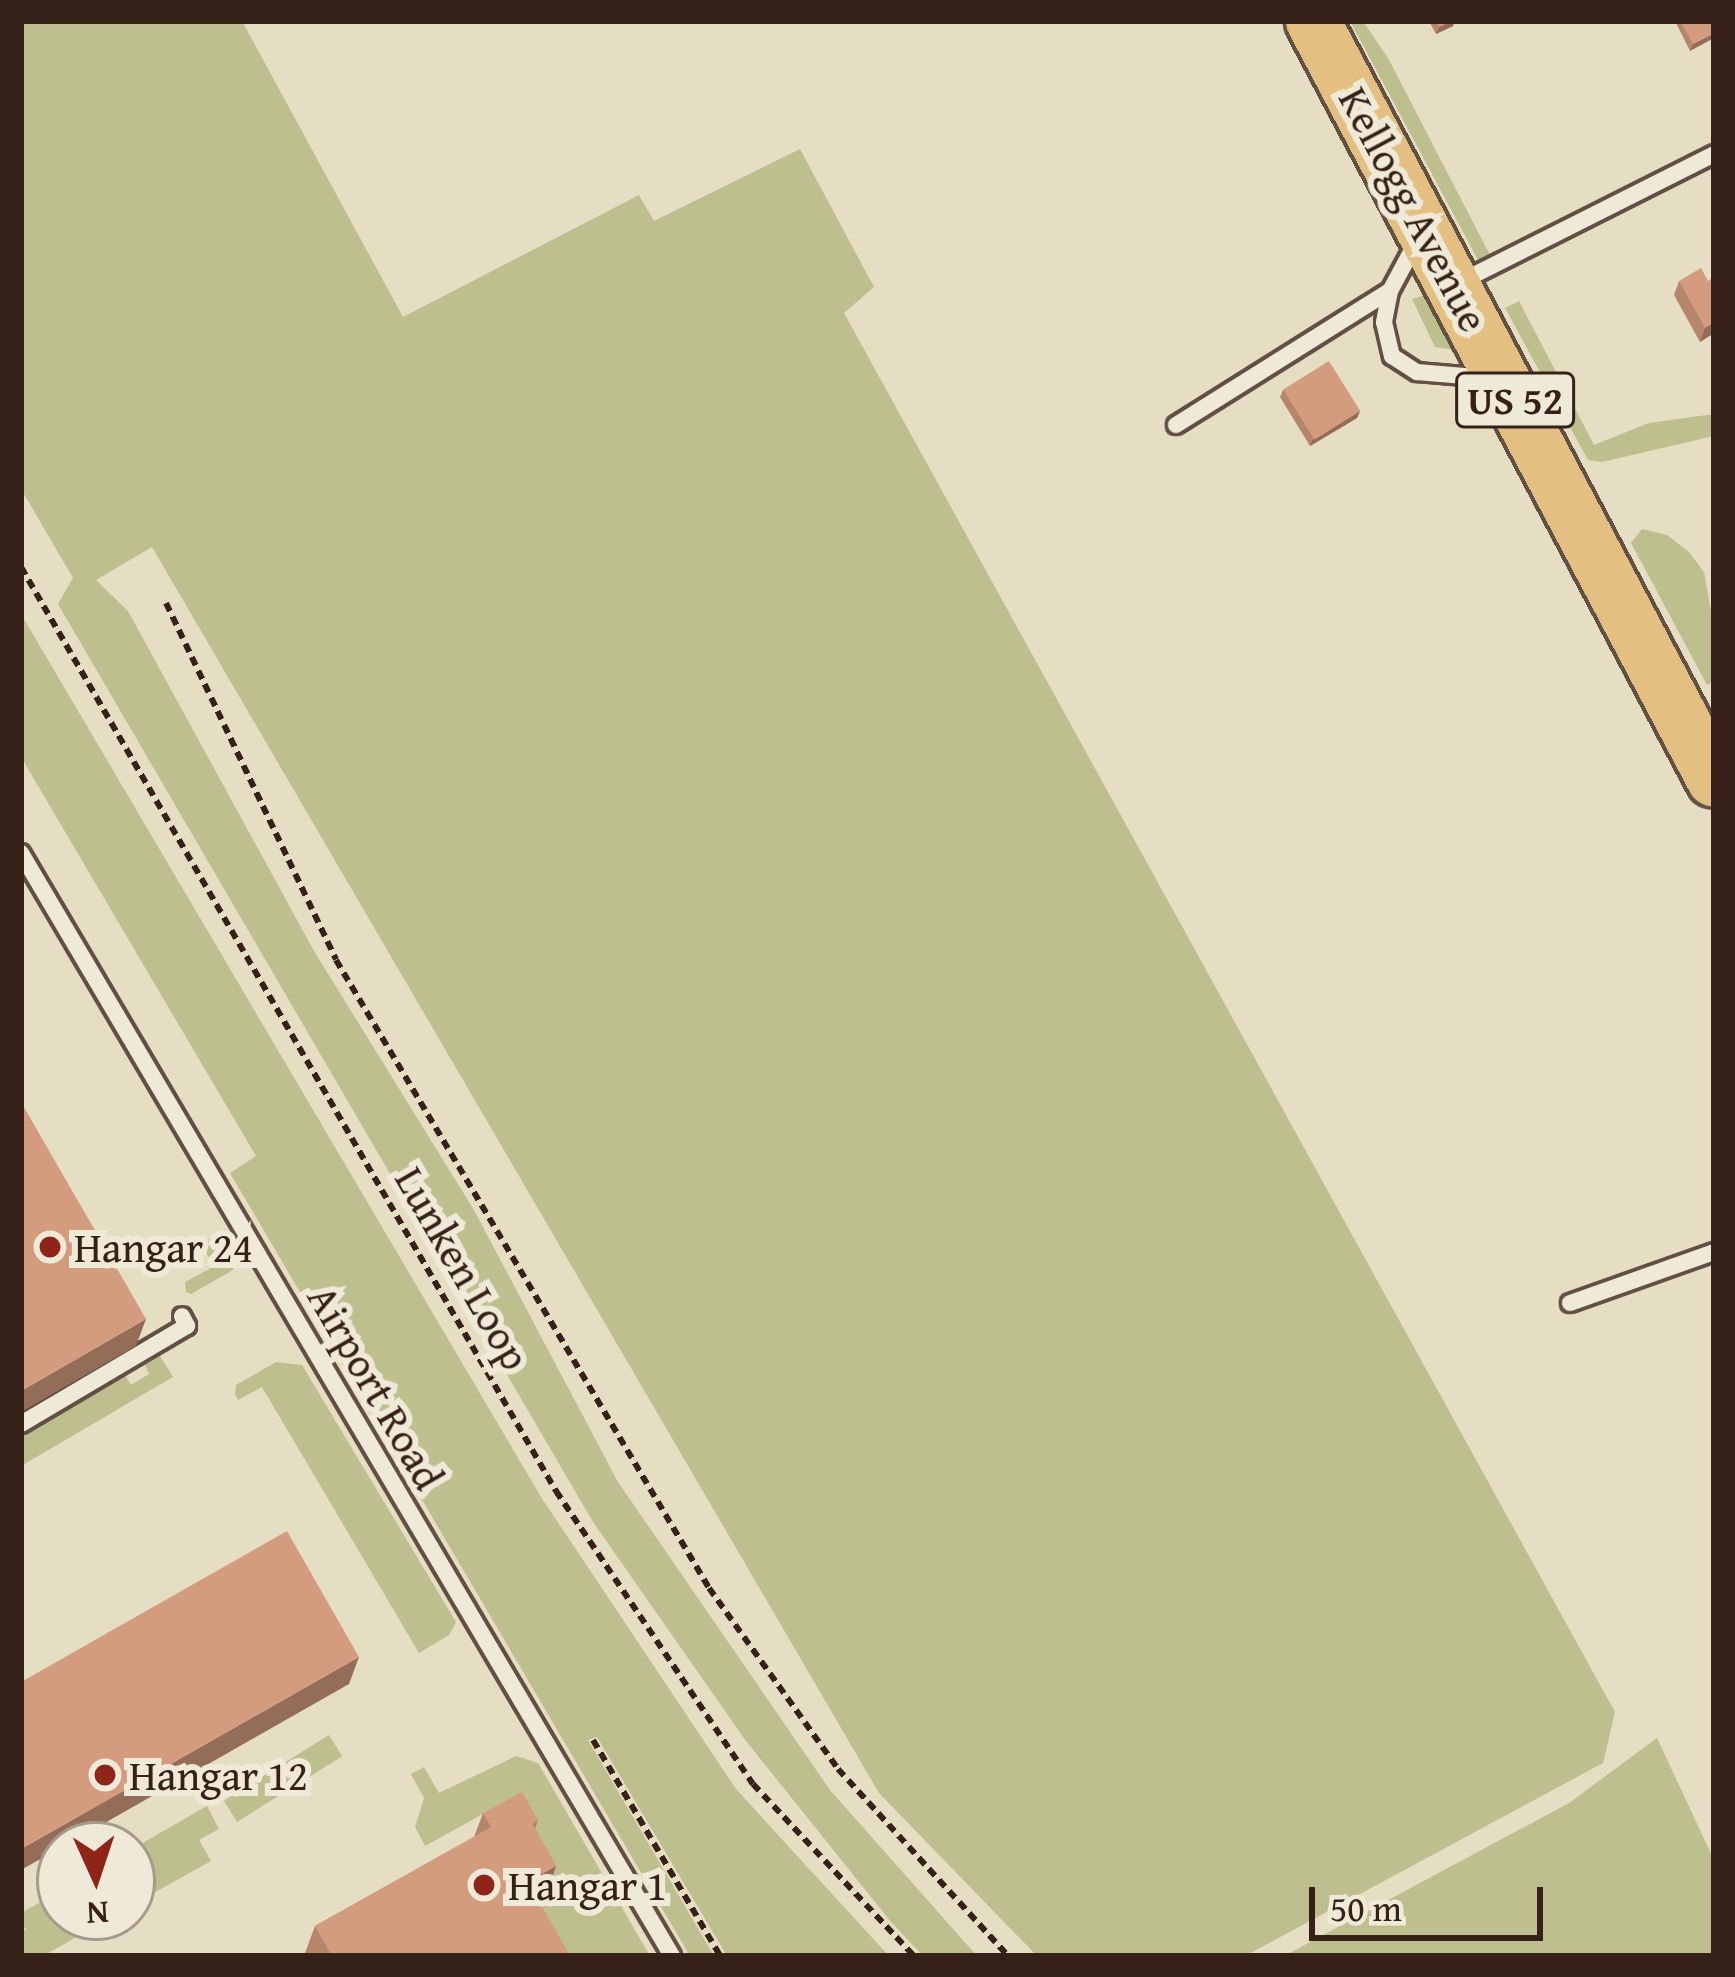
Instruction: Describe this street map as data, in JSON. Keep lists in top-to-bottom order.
{
  "streets": {
    "main road": ["Kellogg Avenue", "US 52"],
    "lane": ["Airport Road"],
    "path": ["Lunken Loop"]
  },
  "places": ["Hangar 24", "Hangar 12", "Hangar 1"],
  "scale_bar": "50 m",
  "north": "bottom"
}
